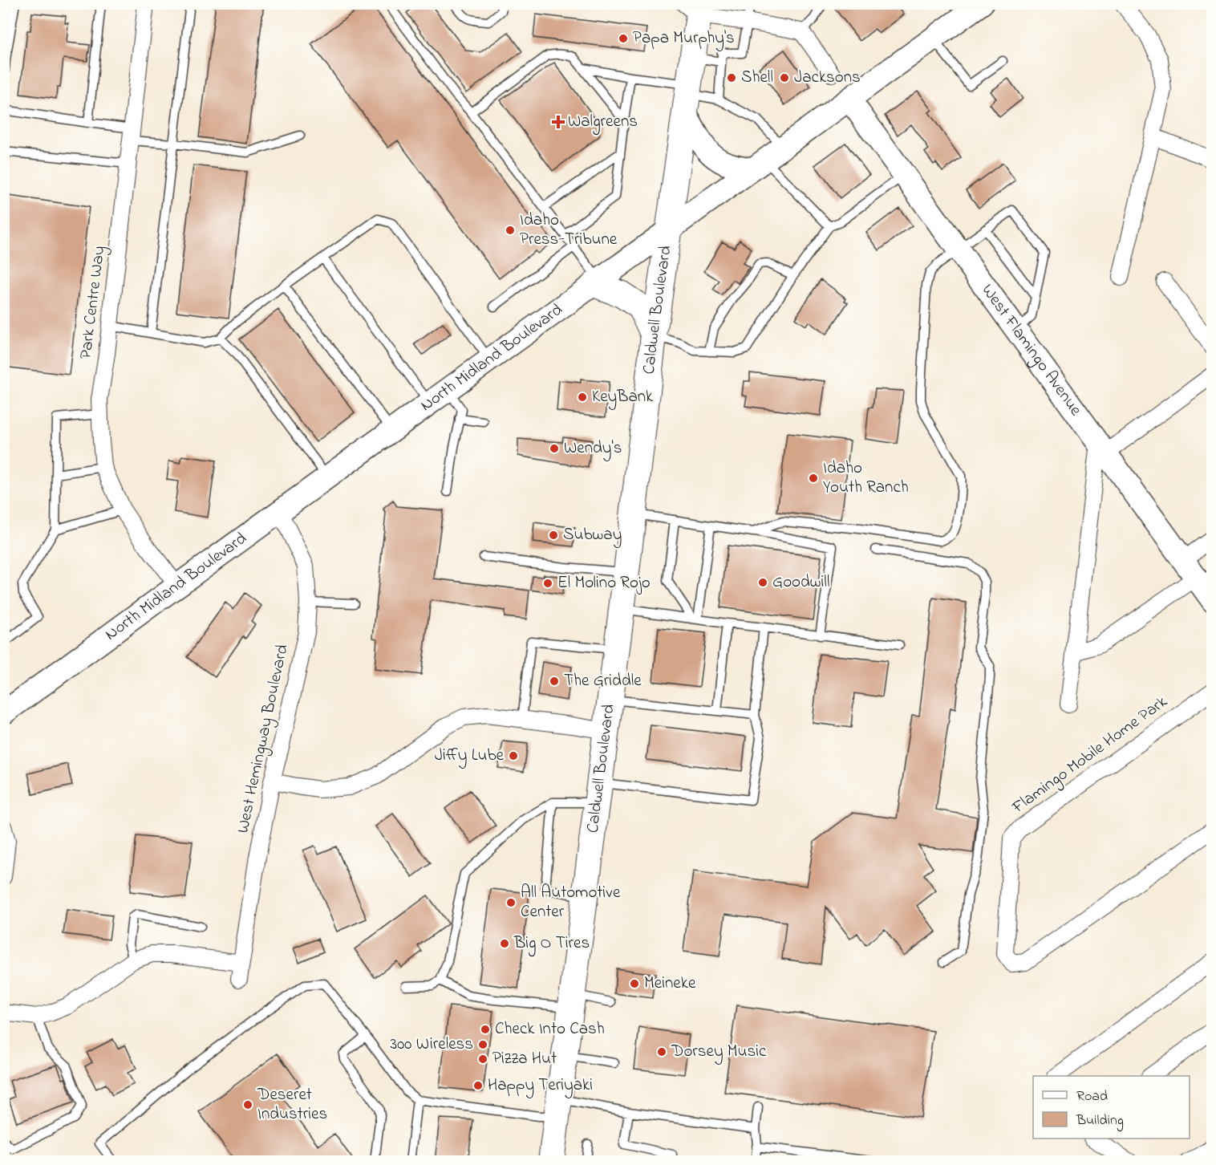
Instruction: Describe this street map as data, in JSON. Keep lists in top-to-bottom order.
{
  "streets": {
    "main road": ["Caldwell Boulevard"],
    "street": [
      "Park Centre Way",
      "West Flamingo Avenue",
      "North Midland Boulevard",
      "West Hemingway Boulevard",
      "Flamingo Mobile Home Park"
    ]
  },
  "crossings": [
    ["Park Centre Way", "North Midland Boulevard"],
    ["Caldwell Boulevard", "North Midland Boulevard"],
    ["West Flamingo Avenue", "North Midland Boulevard"],
    ["North Midland Boulevard", "West Hemingway Boulevard"]
  ],
  "places": {
    "other": [
      "Papa Murphy's",
      "Shell",
      "Jacksons",
      "Idaho Press-Tribune",
      "KeyBank",
      "Wendy's",
      "Idaho Youth Ranch",
      "Subway",
      "Goodwill",
      "El Molino Rojo",
      "The Griddle",
      "Jiffy Lube",
      "All Automotive Center",
      "Big O Tires",
      "Meineke",
      "Check Into Cash",
      "300 Wireless",
      "Dorsey Music",
      "Pizza Hut",
      "Happy Teriyaki",
      "Deseret Industries"
    ],
    "health": ["Walgreens"]
  },
  "legend": ["Road", "Building"]
}
